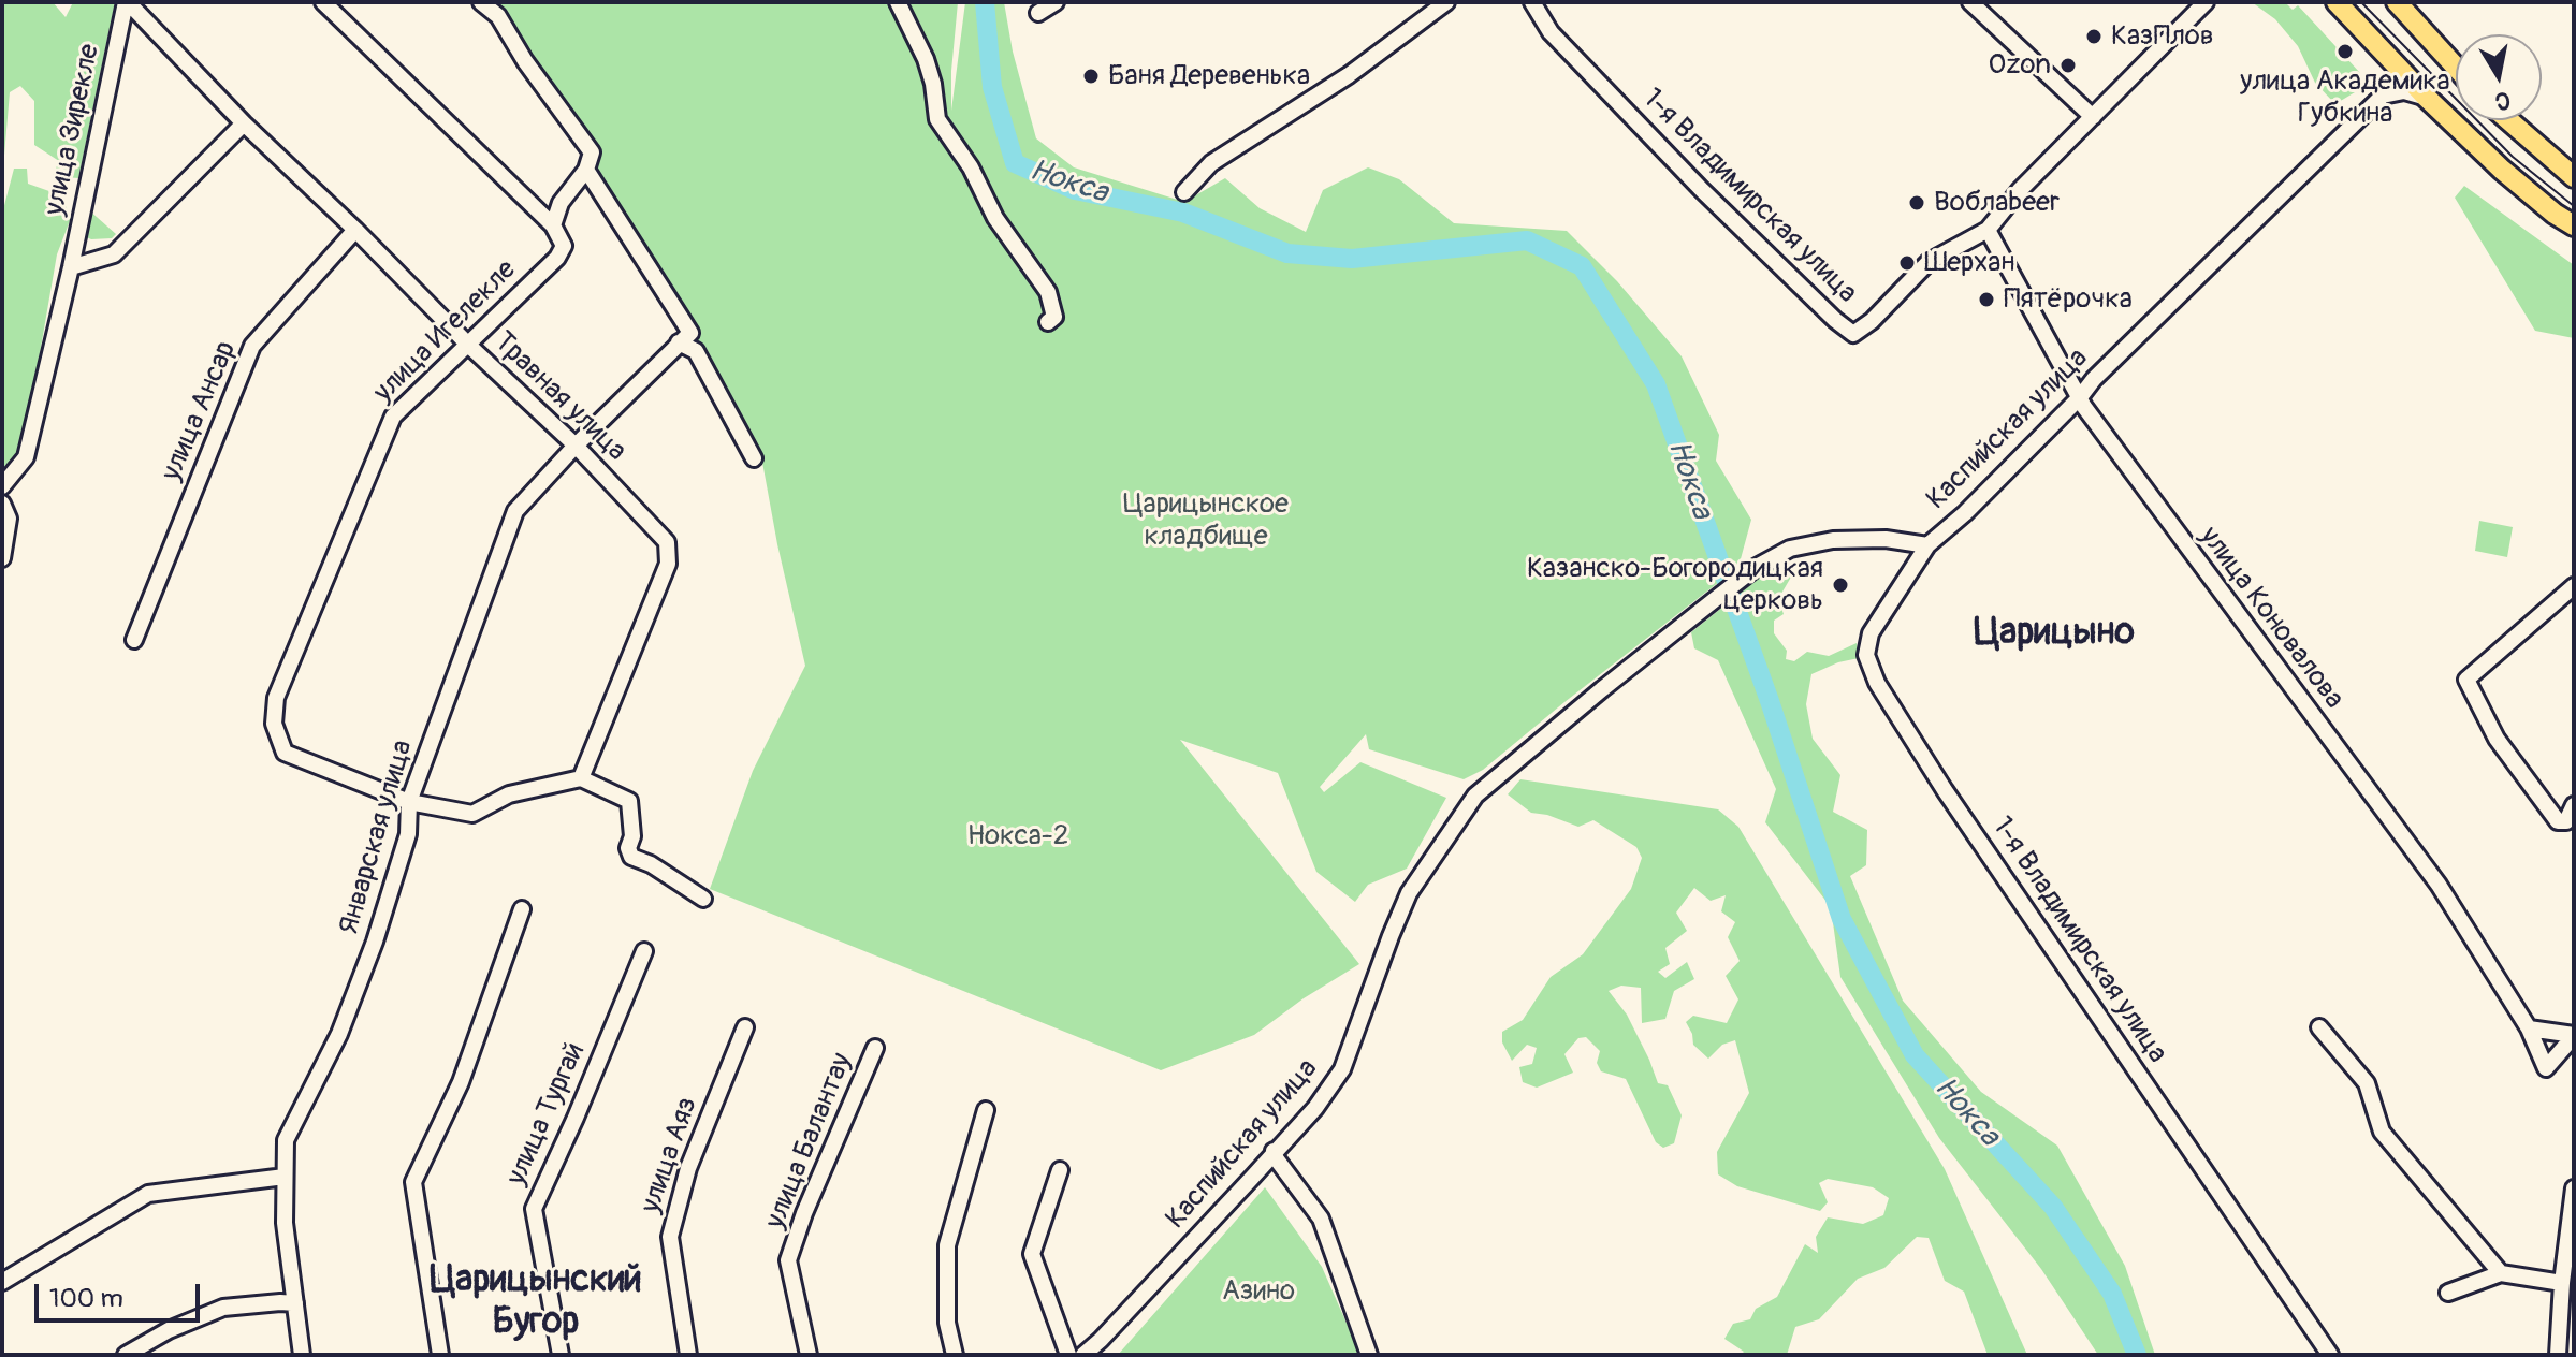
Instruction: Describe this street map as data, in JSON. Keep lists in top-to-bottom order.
{
  "streets": {
    "street": [
      "улица Зирекле",
      "1-я Владимирская улица",
      "улица Игелекле",
      "Травная улица",
      "улица Ансар",
      "Каспийская улица",
      "улица Коновалова",
      "Январская улица",
      "улица Тургай",
      "улица Балантау",
      "улица Аяз"
    ]
  },
  "crossings": [
    ["улица Зирекле", "Травная улица"],
    ["1-я Владимирская улица", "Каспийская улица"],
    ["1-я Владимирская улица", "улица Коновалова"],
    ["улица Игелекле", "Травная улица"],
    ["улица Игелекле", "Январская улица"],
    ["Травная улица", "улица Ансар"],
    ["Травная улица", "Январская улица"],
    ["Каспийская улица", "улица Коновалова"]
  ],
  "districts": ["Царицыно", "Царицынский Бугор"],
  "water": ["Нокса"],
  "parks": ["Царицынское кладбище", "Нокса-2", "Азино"],
  "places": [
    "КазПлов",
    "улица Академика Губкина",
    "Ozon",
    "Баня Деревенька",
    "Воблаbeer",
    "Шерхан",
    "Пятёрочка",
    "Казанско-Богородицкая церковь"
  ],
  "scale_bar": "100 m",
  "north": "bottom"
}
